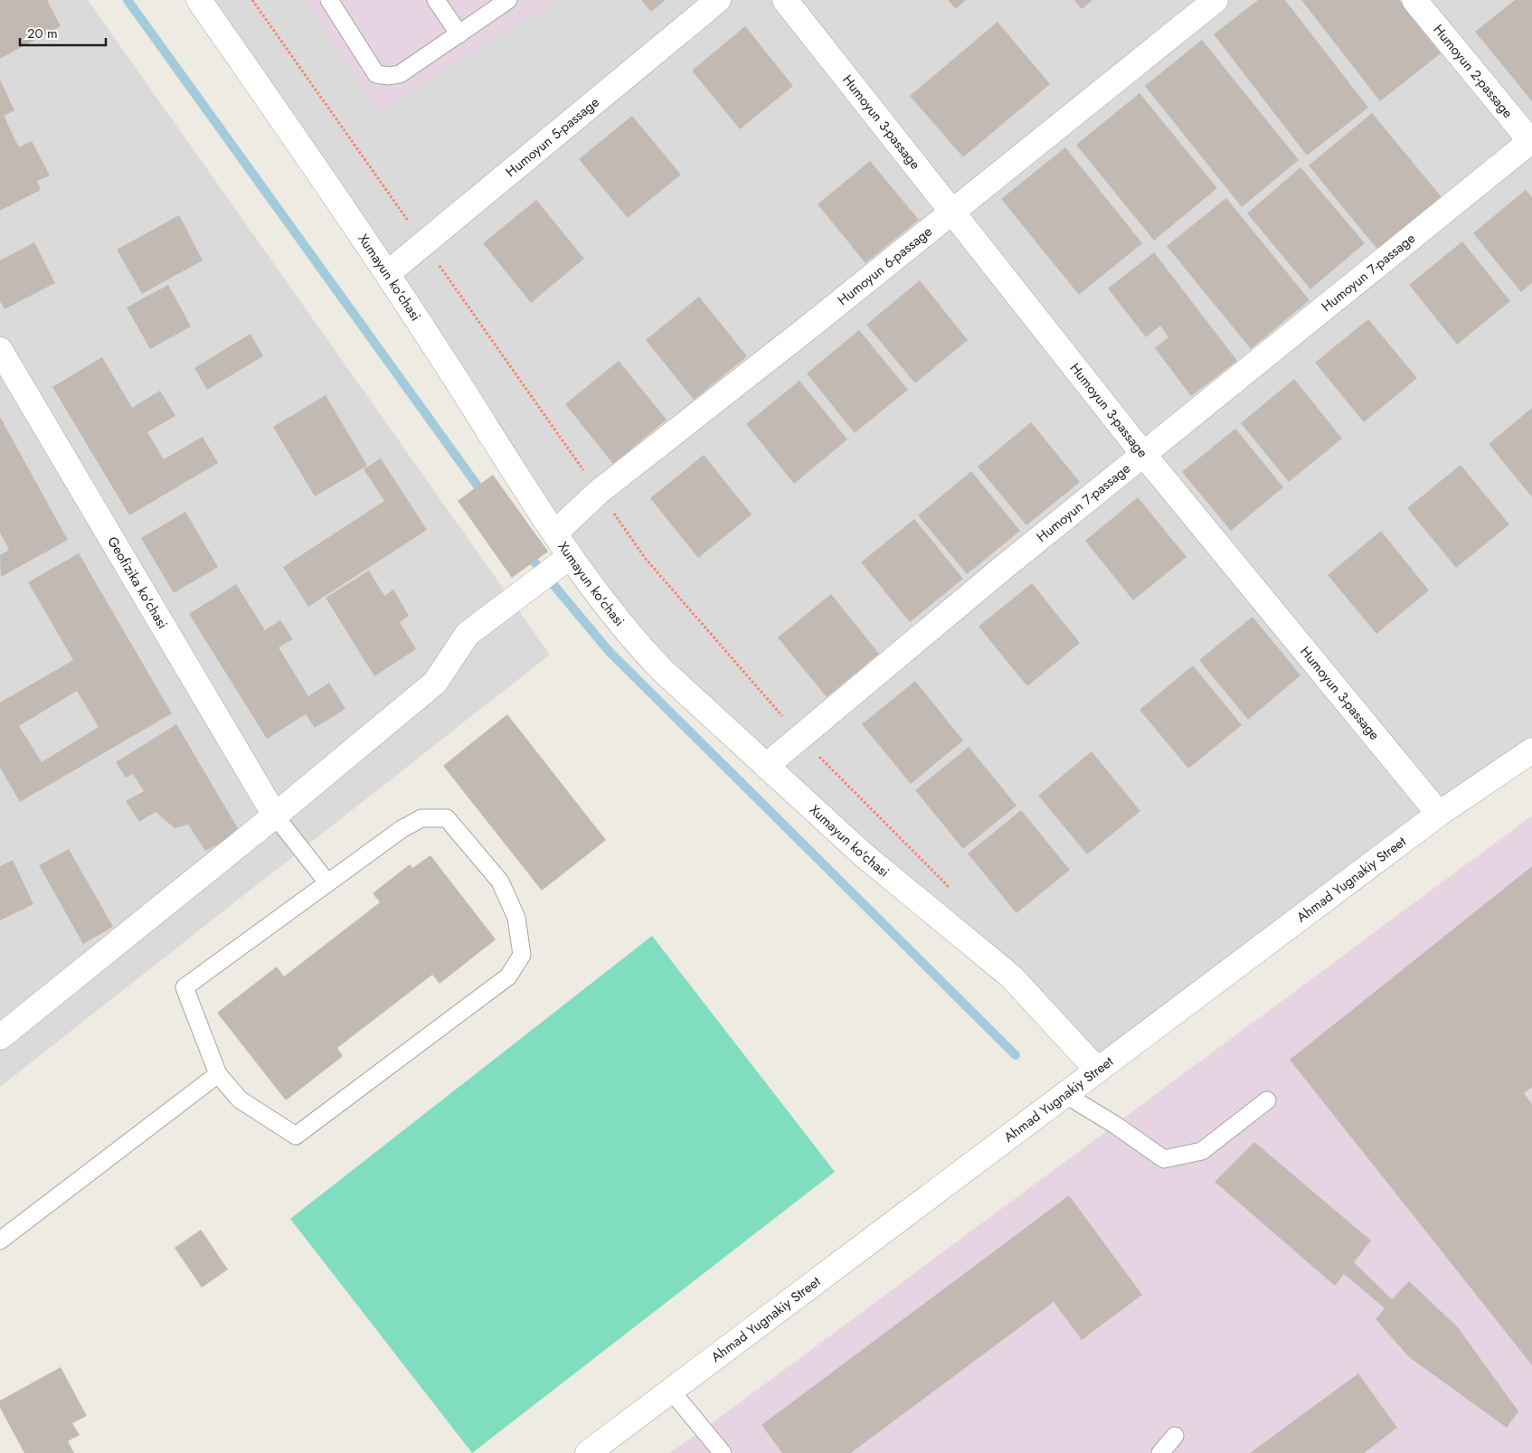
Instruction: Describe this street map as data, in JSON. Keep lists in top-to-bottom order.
{
  "streets": {
    "street": [
      "Humoyun 2-passage",
      "Humoyun 3-passage",
      "Humoyun 5-passage",
      "Humoyun 6-passage",
      "Humoyun 7-passage",
      "Xumayun ko'chasi",
      "Geofizika ko'chasi",
      "Ahmad Yugnakiy Street"
    ]
  },
  "crossings": [
    ["Humoyun 2-passage", "Humoyun 7-passage"],
    ["Humoyun 3-passage", "Humoyun 6-passage"],
    ["Humoyun 3-passage", "Humoyun 7-passage"],
    ["Humoyun 3-passage", "Ahmad Yugnakiy Street"],
    ["Humoyun 5-passage", "Xumayun ko'chasi"],
    ["Humoyun 6-passage", "Xumayun ko'chasi"],
    ["Humoyun 7-passage", "Xumayun ko'chasi"],
    ["Xumayun ko'chasi", "Ahmad Yugnakiy Street"]
  ],
  "scale_bar": "20 m"
}
